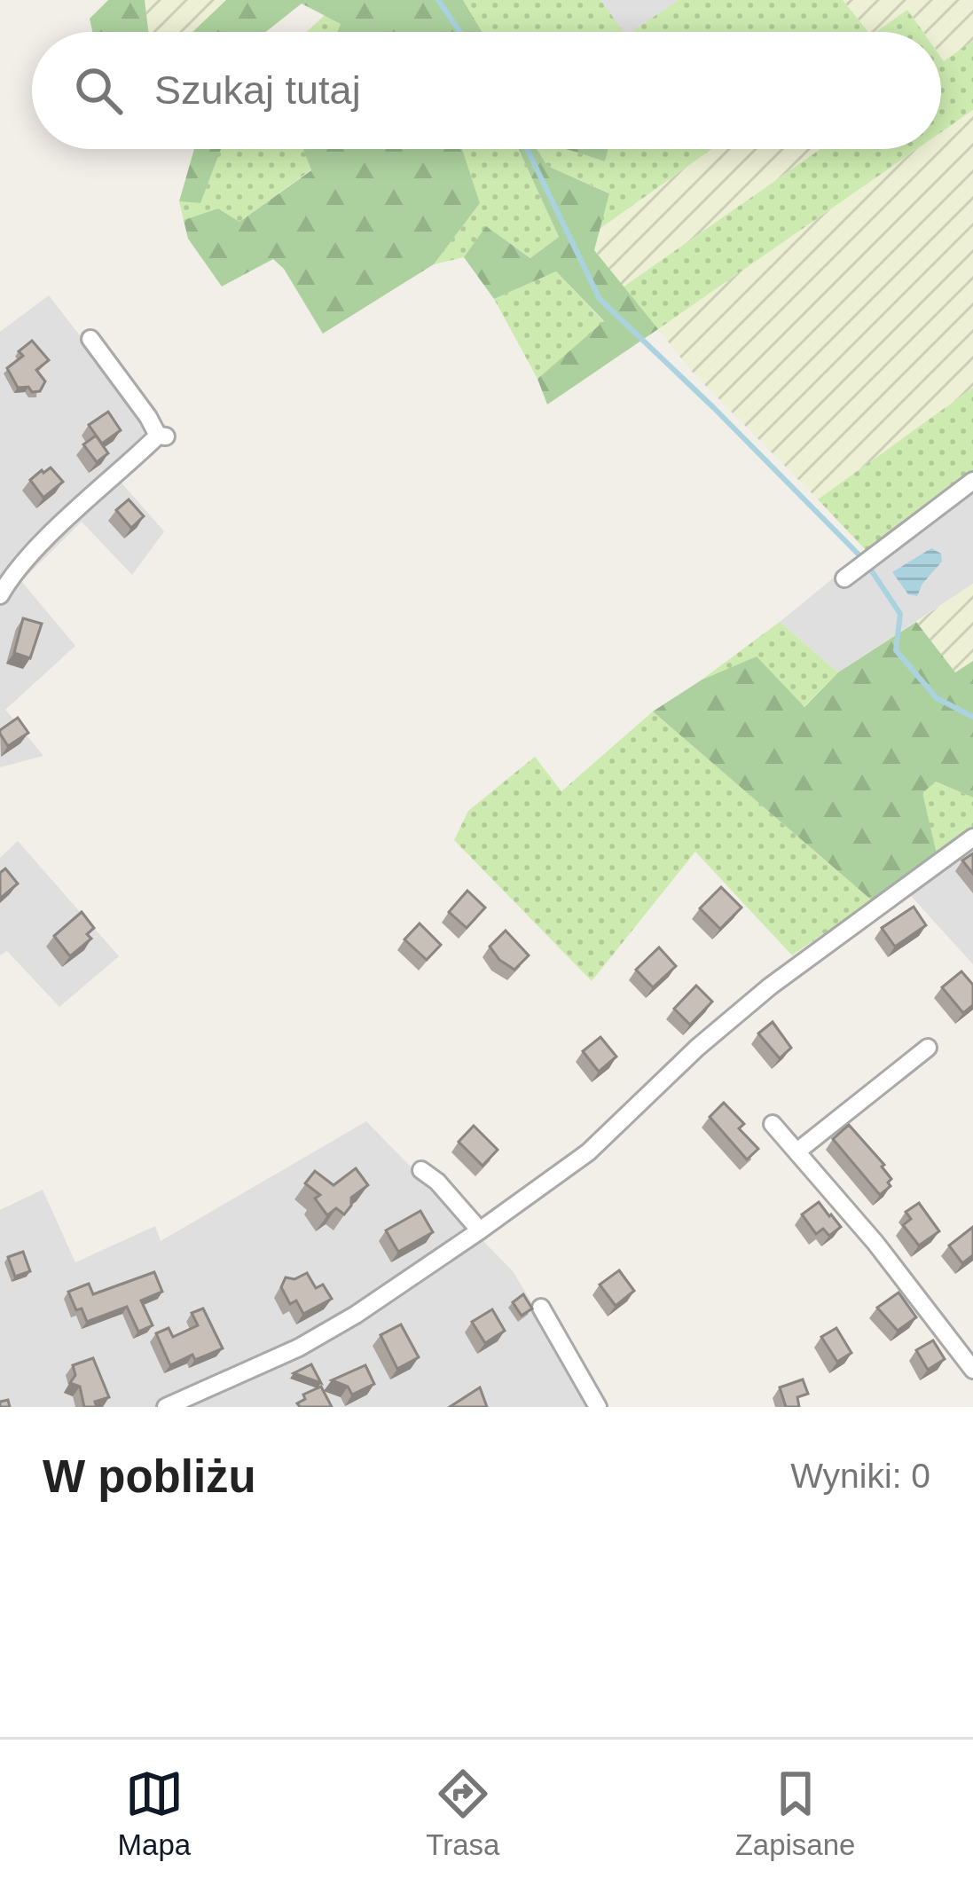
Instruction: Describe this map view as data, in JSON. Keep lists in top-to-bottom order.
{
  "page": {
    "search": "Szukaj tutaj",
    "heading": ["W pobliżu", "Wyniki: 0"],
    "nav": ["Mapa", "Trasa", "Zapisane"]
  }
}
